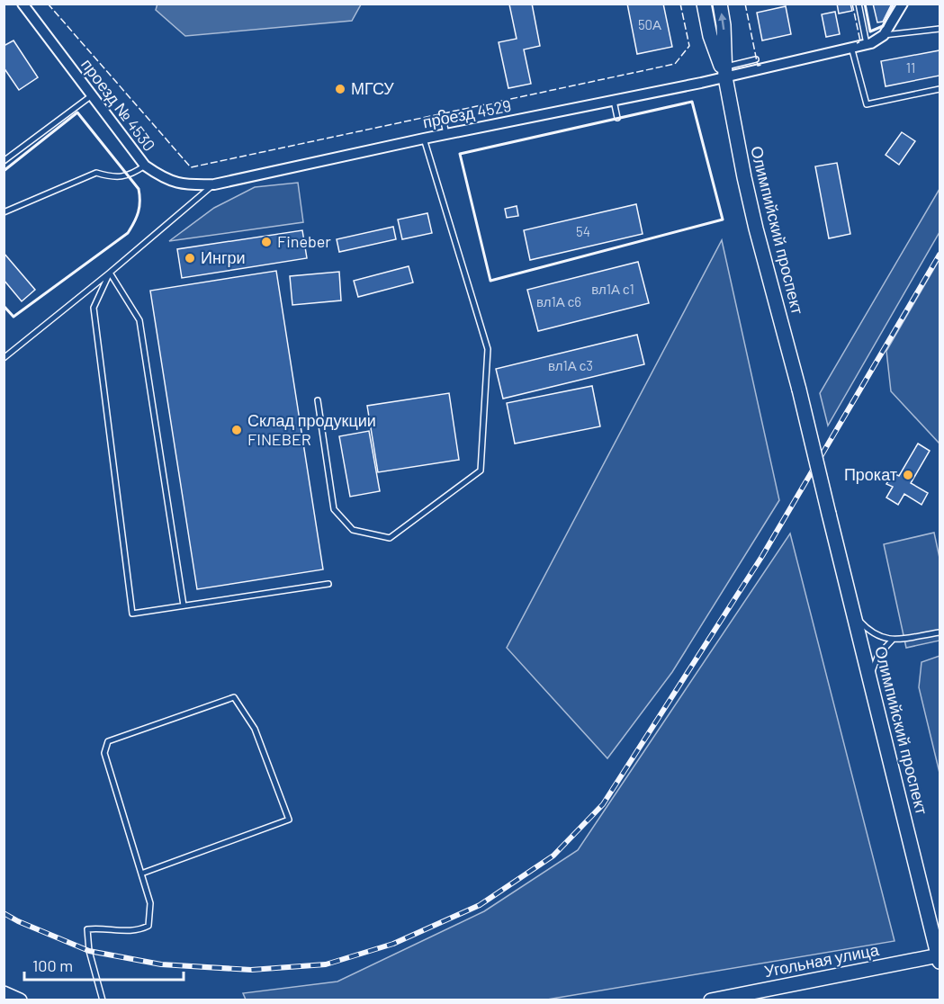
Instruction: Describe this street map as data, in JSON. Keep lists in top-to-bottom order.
{
  "streets": {
    "main road": ["Олимпийский проспект", "Угольная улица"],
    "street": ["проезд № 4530", "проезд 4529"]
  },
  "crossings": [
    ["проезд № 4530", "проезд 4529"],
    ["проезд 4529", "Олимпийский проспект"],
    ["Олимпийский проспект", "Угольная улица"]
  ],
  "places": [
    "МГСУ",
    "Fineber",
    "Ингри",
    "Склад продукции FINEBER",
    "Прокат"
  ],
  "house_numbers": [
    "50А",
    "11",
    "54",
    "вл1А с1",
    "вл1А с6",
    "вл1А с3"
  ],
  "scale_bar": "100 m"
}
